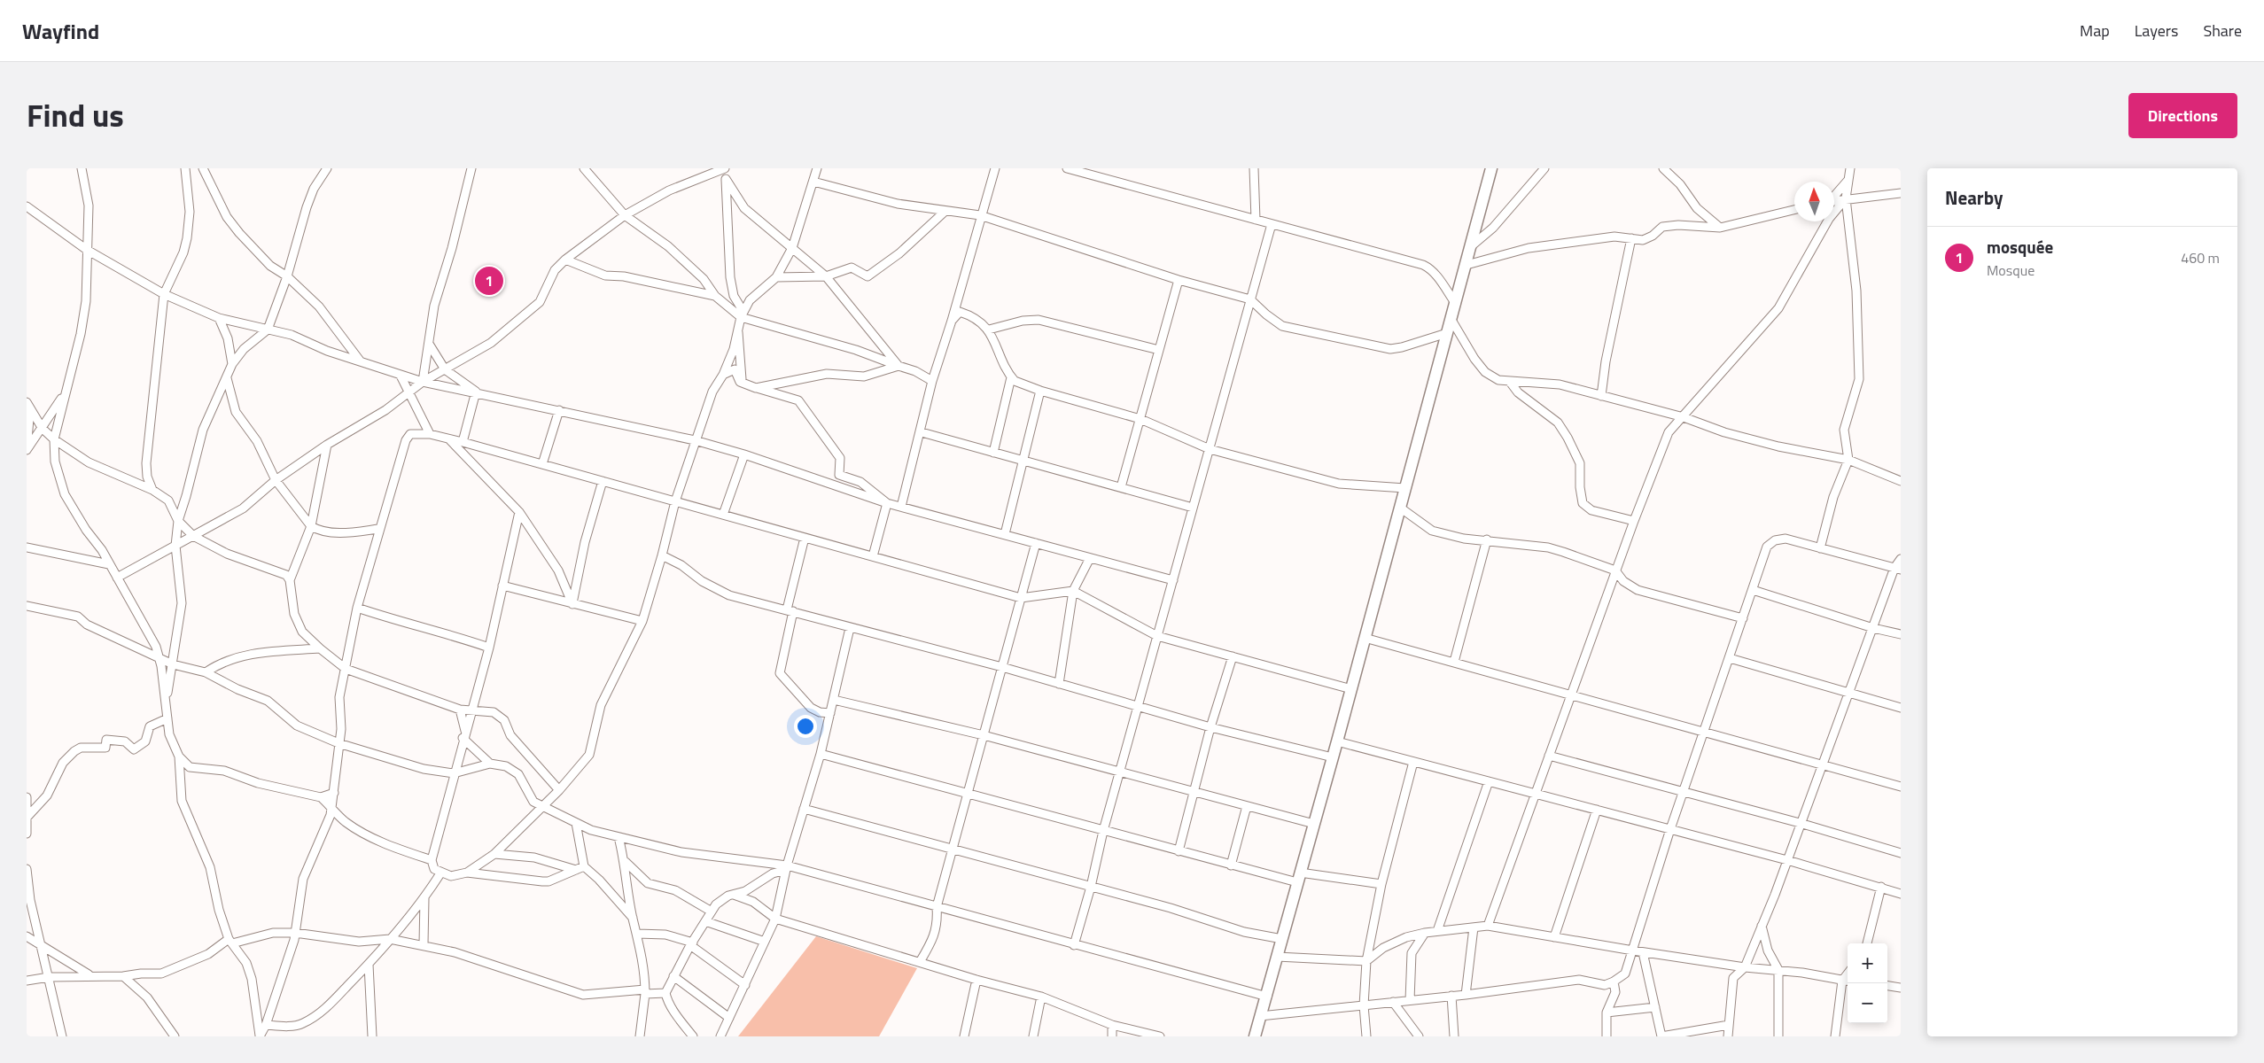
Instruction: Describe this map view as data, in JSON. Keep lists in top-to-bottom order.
{
  "north": "top",
  "page": {
    "header": "Wayfind",
    "nav": ["Map", "Layers", "Share"],
    "title": "Find us",
    "buttons": "Directions",
    "heading": "Nearby",
    "list": [
      {
        "mark": "1",
        "name": "mosquée",
        "note": "Mosque",
        "value": "460 m"
      }
    ],
    "pins": "1",
    "map_buttons": ["+", "−"]
  }
}
